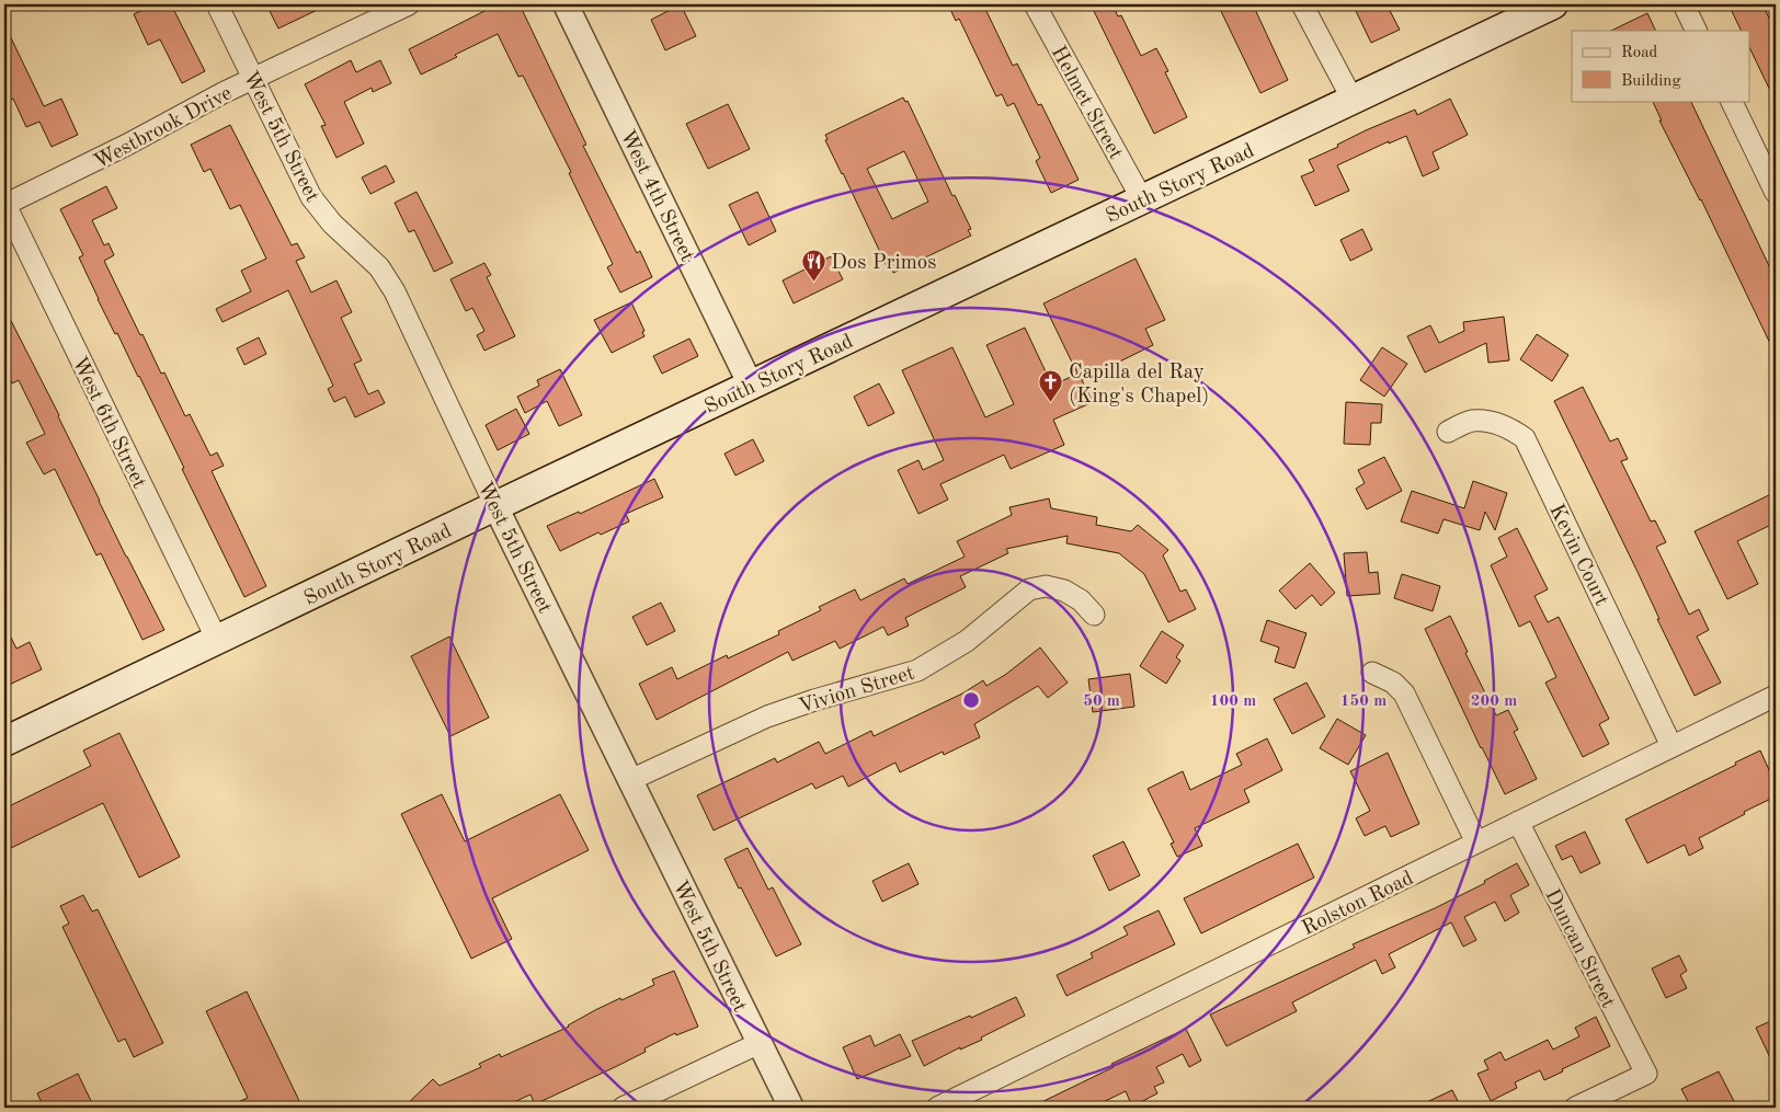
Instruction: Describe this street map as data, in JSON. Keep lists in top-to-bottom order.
{
  "streets": {
    "main road": ["South Story Road"],
    "street": [
      "Helmet Street",
      "Westbrook Drive",
      "West 5th Street",
      "West 4th Street",
      "West 6th Street",
      "Kevin Court",
      "Vivion Street",
      "Rolston Road",
      "Duncan Street"
    ]
  },
  "crossings": [
    ["Helmet Street", "South Story Road"],
    ["Westbrook Drive", "West 5th Street"],
    ["Westbrook Drive", "West 6th Street"],
    ["West 5th Street", "South Story Road"],
    ["West 5th Street", "Vivion Street"],
    ["South Story Road", "West 4th Street"],
    ["South Story Road", "West 6th Street"],
    ["Kevin Court", "Rolston Road"],
    ["Rolston Road", "Duncan Street"]
  ],
  "places": {
    "restaurant": ["Dos Primos"],
    "church": ["Capilla del Ray (King's Chapel)"]
  },
  "legend": ["Road", "Building"],
  "rings": [
    "50 m",
    "100 m",
    "150 m",
    "200 m"
  ]
}
